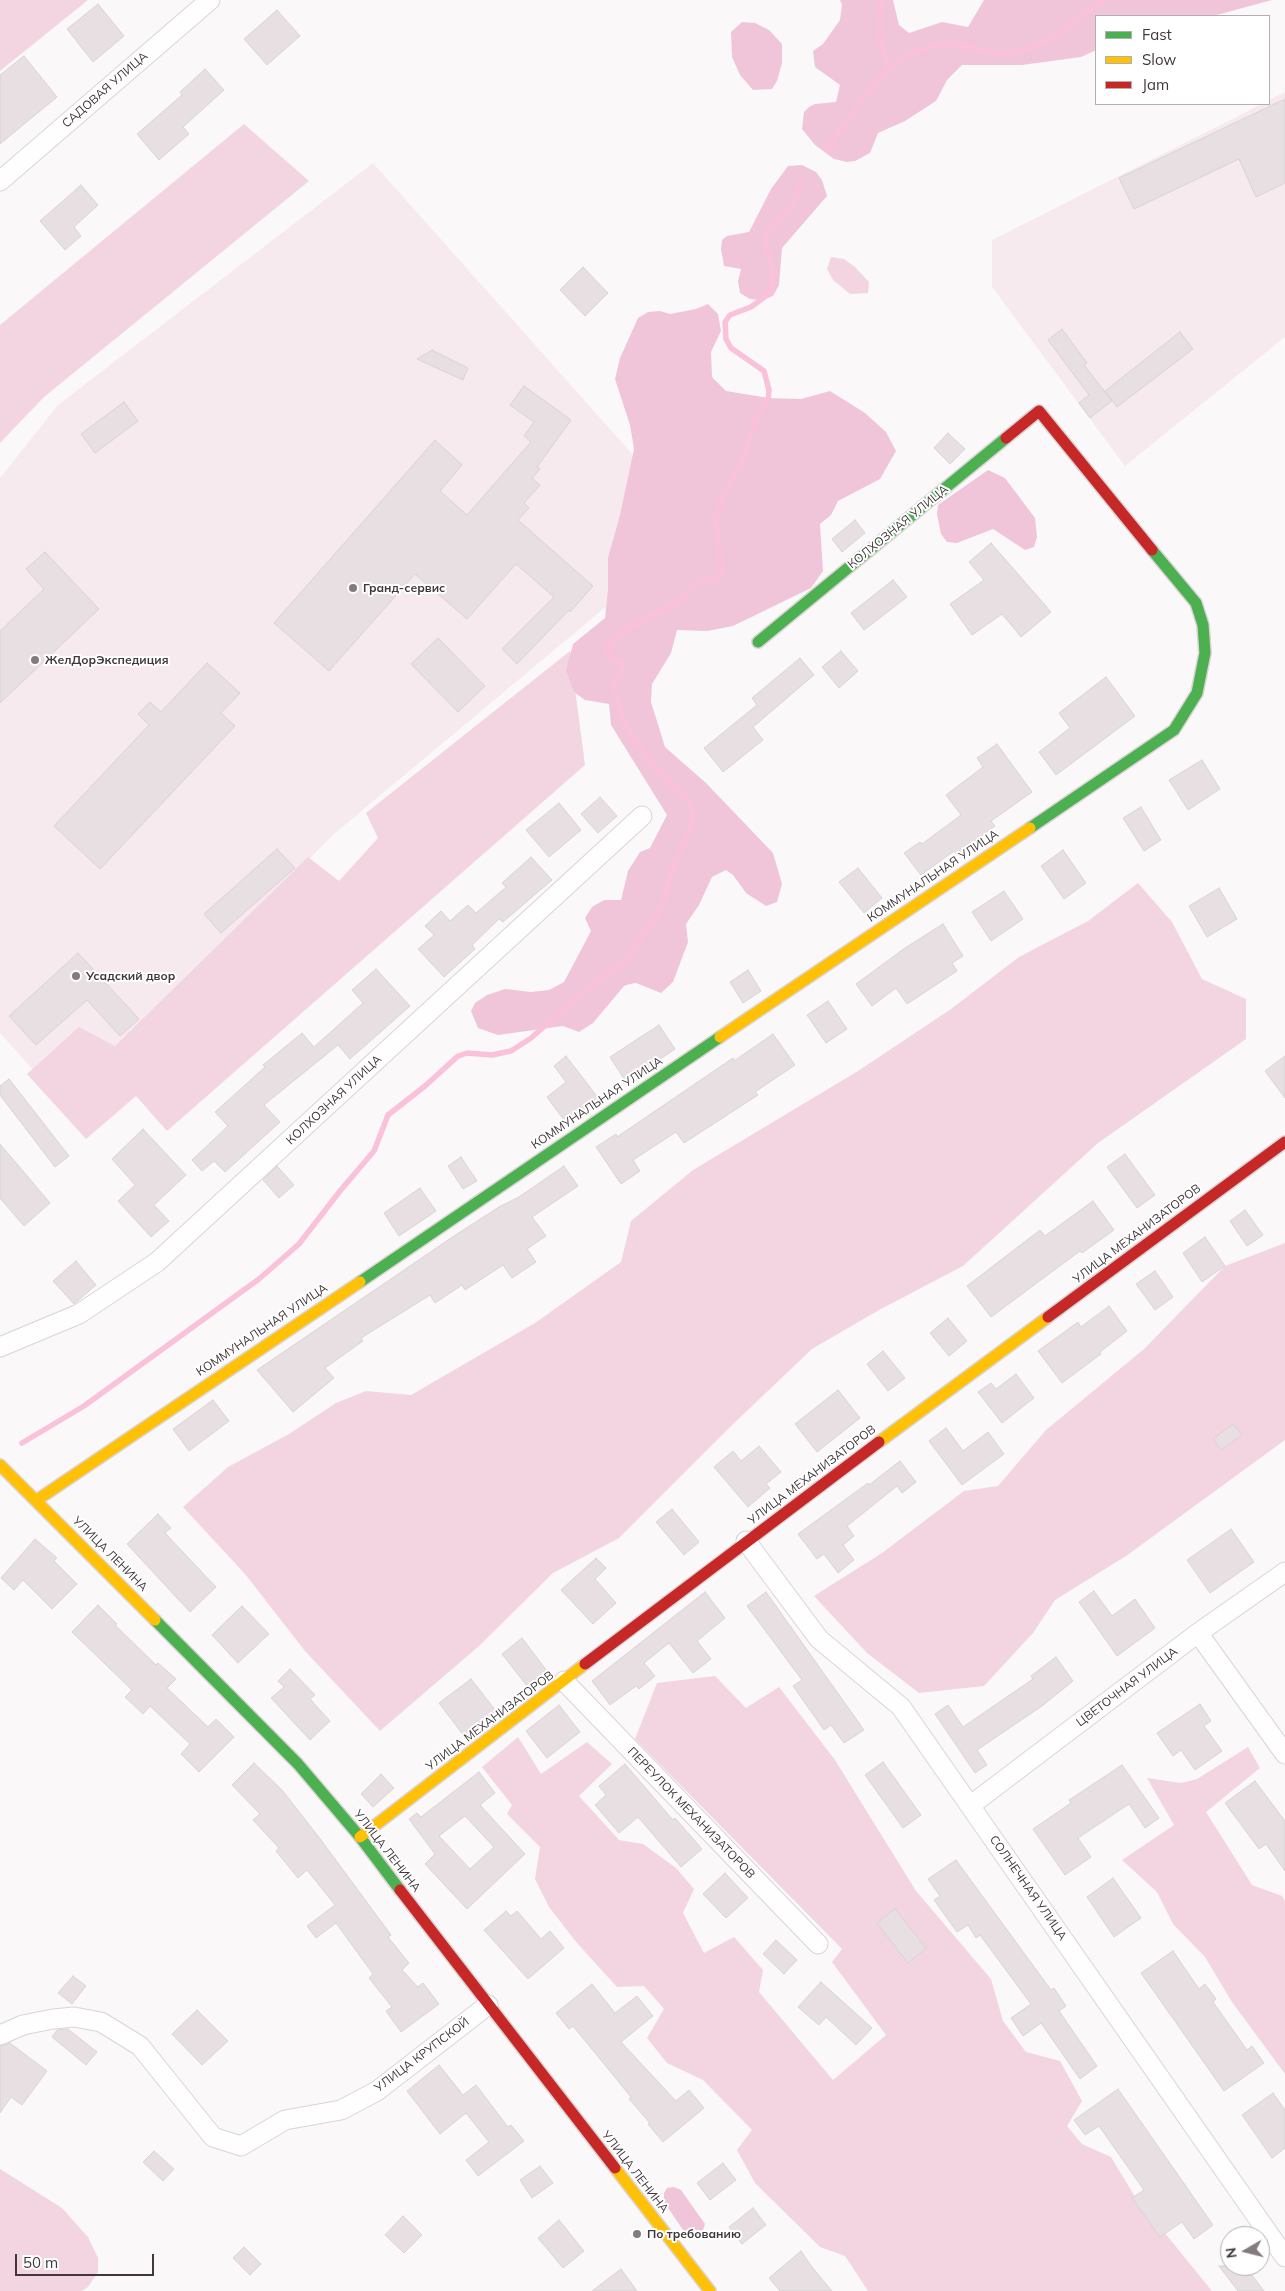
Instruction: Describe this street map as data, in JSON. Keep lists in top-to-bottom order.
{
  "streets": {
    "street": [
      "САДОВАЯ УЛИЦА",
      "КОЛХОЗНАЯ УЛИЦА",
      "КОММУНАЛЬНАЯ УЛИЦА",
      "УЛИЦА МЕХАНИЗАТОРОВ",
      "УЛИЦА ЛЕНИНА",
      "ЦВЕТОЧНАЯ УЛИЦА",
      "ПЕРЕУЛОК МЕХАНИЗАТОРОВ",
      "СОЛНЕЧНАЯ УЛИЦА",
      "УЛИЦА КРУПСКОЙ"
    ]
  },
  "crossings": [
    ["КОЛХОЗНАЯ УЛИЦА", "КОММУНАЛЬНАЯ УЛИЦА"],
    ["КОММУНАЛЬНАЯ УЛИЦА", "УЛИЦА ЛЕНИНА"],
    ["УЛИЦА МЕХАНИЗАТОРОВ", "УЛИЦА ЛЕНИНА"],
    ["УЛИЦА МЕХАНИЗАТОРОВ", "ПЕРЕУЛОК МЕХАНИЗАТОРОВ"],
    ["УЛИЦА МЕХАНИЗАТОРОВ", "СОЛНЕЧНАЯ УЛИЦА"],
    ["УЛИЦА ЛЕНИНА", "УЛИЦА КРУПСКОЙ"],
    ["ЦВЕТОЧНАЯ УЛИЦА", "СОЛНЕЧНАЯ УЛИЦА"]
  ],
  "places": [
    "Гранд-сервис",
    "ЖелДорЭкспедиция",
    "Усадский двор",
    "По требованию"
  ],
  "legend": ["Fast", "Slow", "Jam"],
  "scale_bar": "50 m",
  "north": "left"
}
